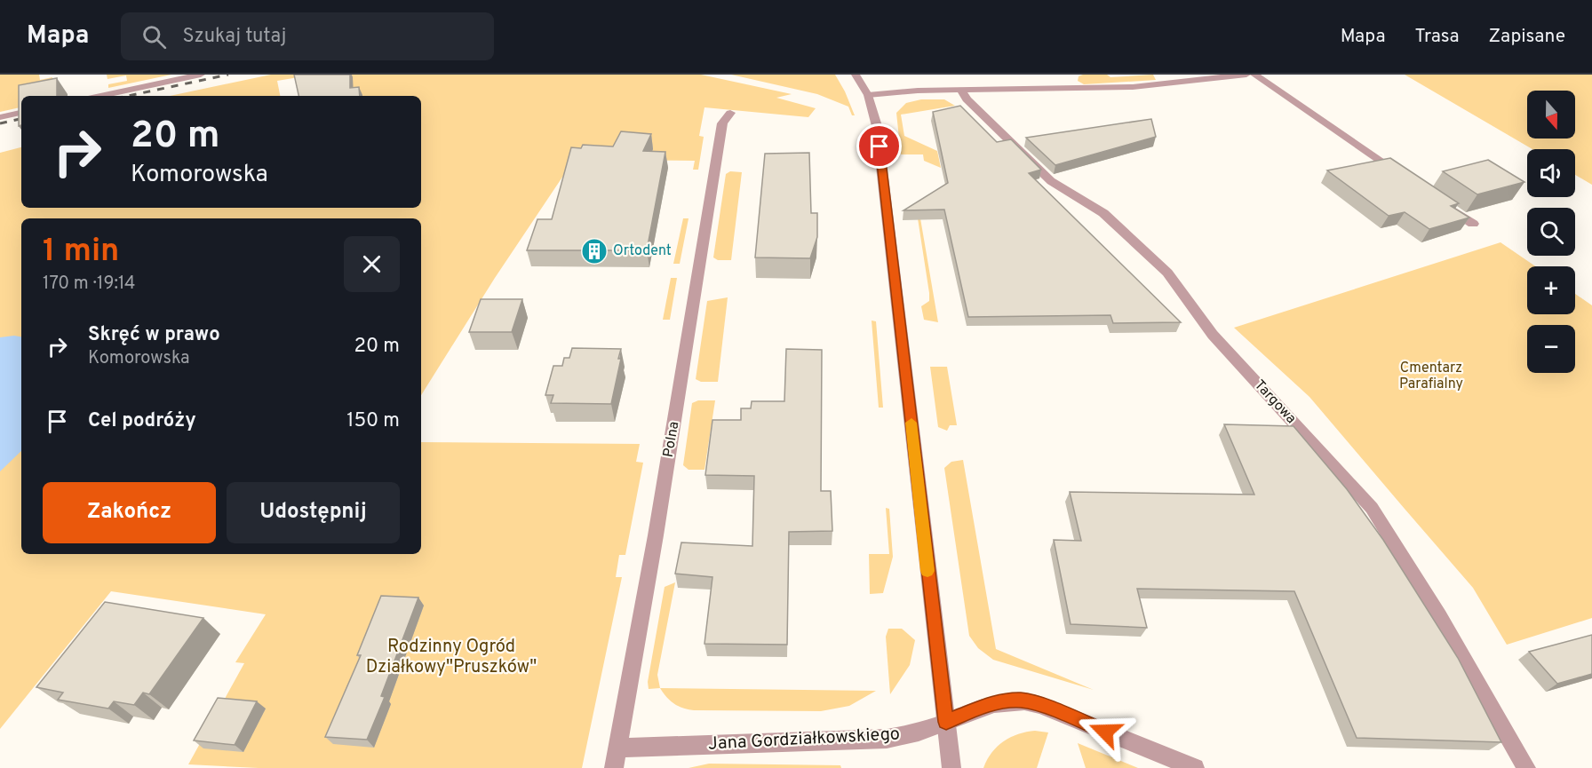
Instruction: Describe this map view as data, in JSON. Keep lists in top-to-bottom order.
{
  "streets": {
    "street": ["Targowa", "Polna", "Jana Gordziałkowskiego"]
  },
  "crossings": [
    ["Polna", "Jana Gordziałkowskiego"]
  ],
  "parks": ["Cmentarz Parafialny", "Rodzinny Ogród Działkowy\"Pruszków\""],
  "places": {
    "building": ["Ortodent"]
  },
  "north": "bottom",
  "page": {
    "header": "Mapa",
    "search": "Szukaj tutaj",
    "nav": ["Mapa", "Trasa", "Zapisane"],
    "map_buttons": ["+", "−"],
    "turn": ["20 m", "Komorowska"],
    "heading": ["1 min", "170 m · 19:14"],
    "list": [
      {
        "name": "Skręć w prawo",
        "note": "Komorowska",
        "value": "20 m"
      },
      {
        "name": "Cel podróży",
        "value": "150 m"
      }
    ],
    "buttons": ["Zakończ", "Udostępnij"]
  }
}
